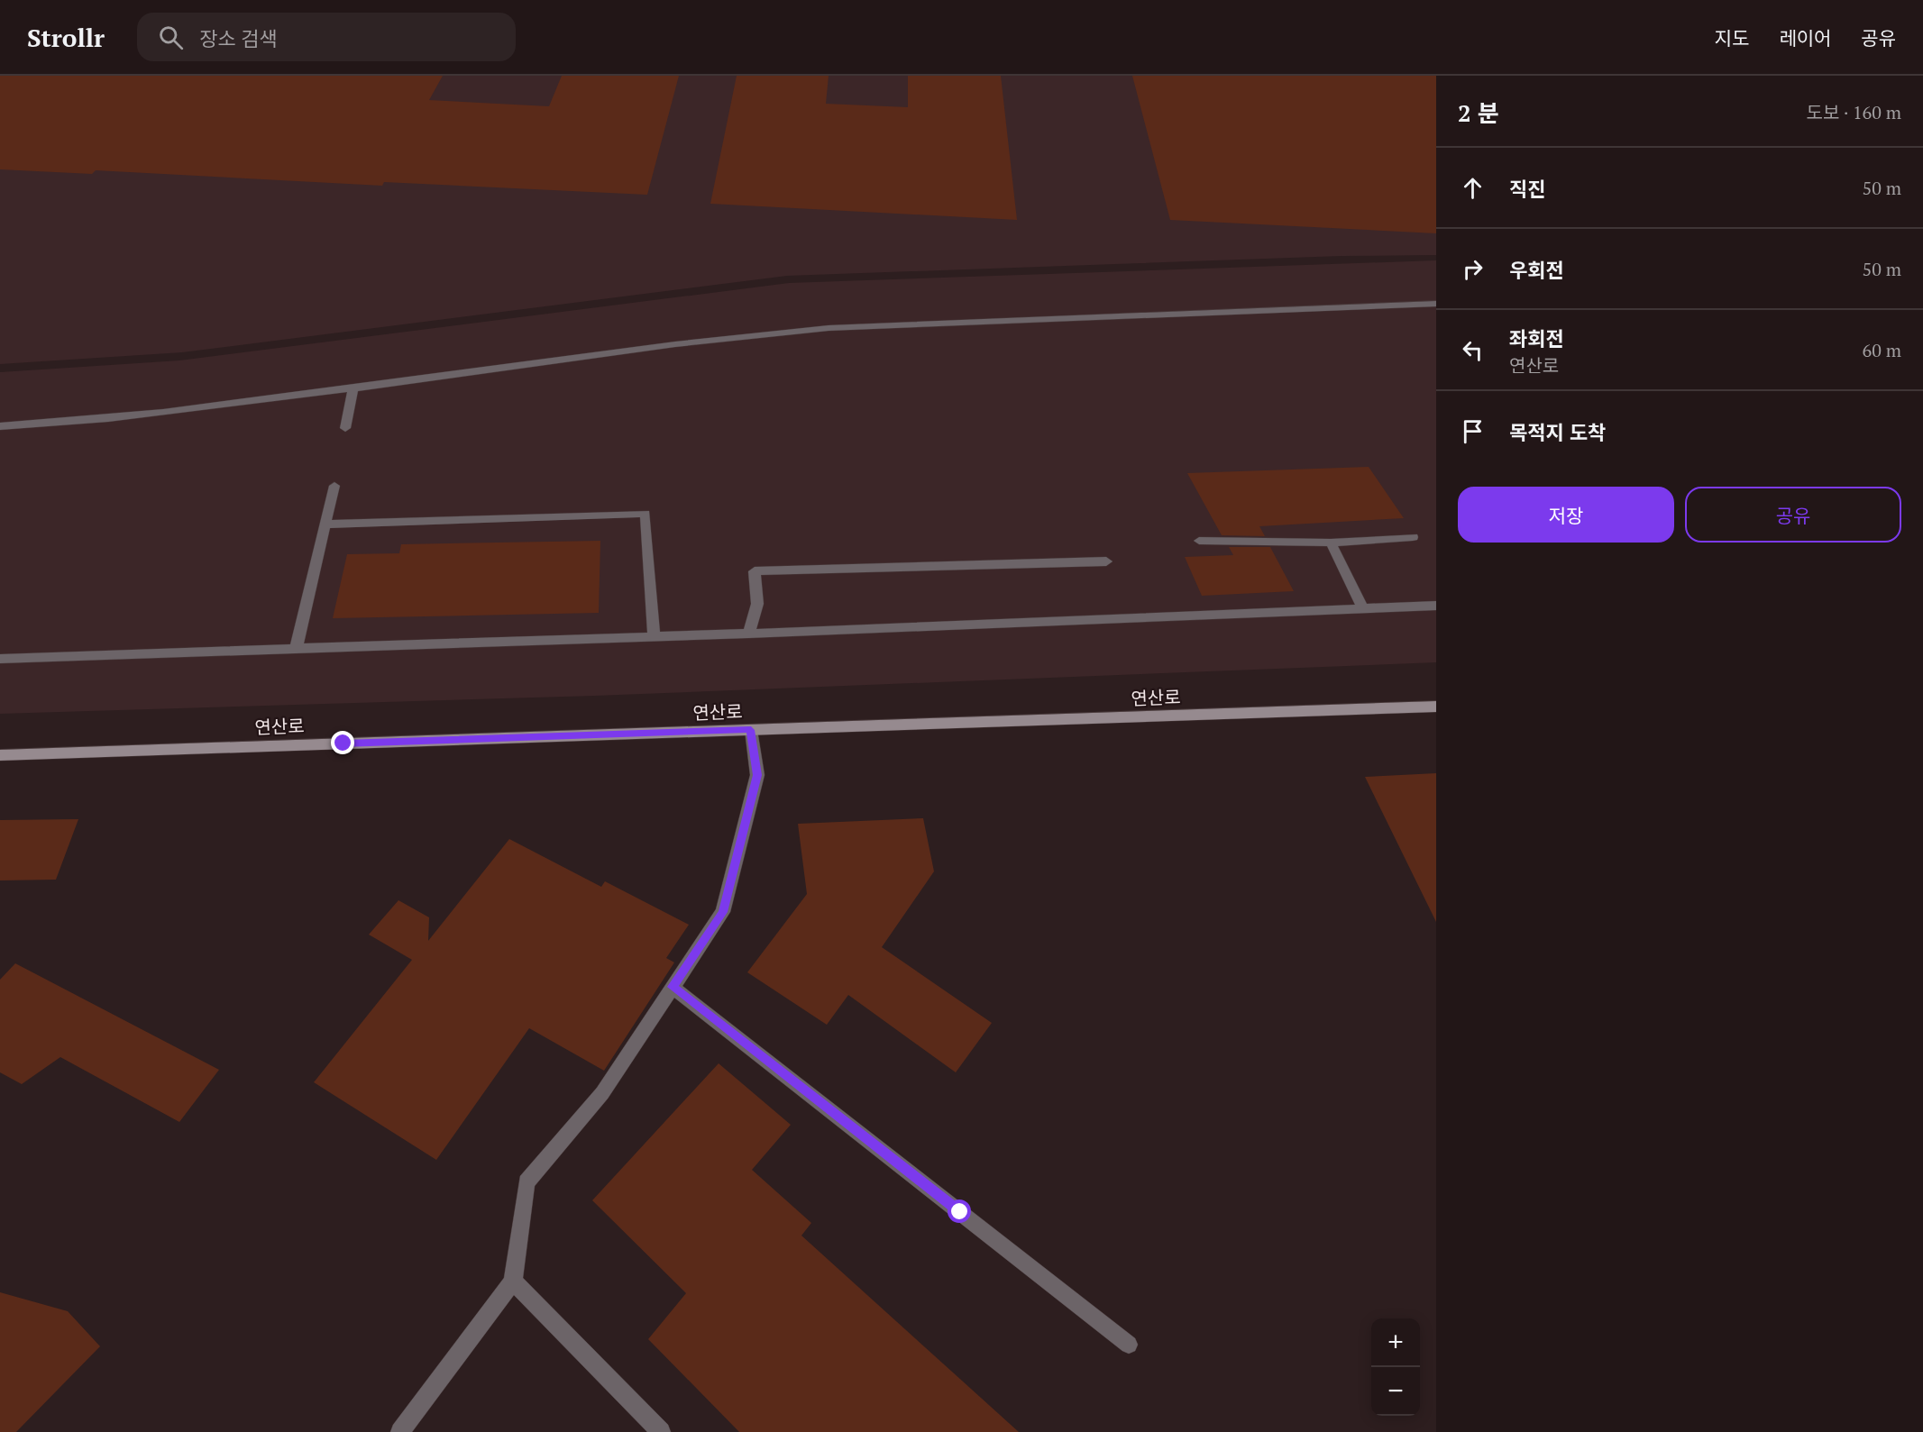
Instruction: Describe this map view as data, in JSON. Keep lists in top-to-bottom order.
{
  "streets": {
    "main road": ["연산로"]
  },
  "page": {
    "header": "Strollr",
    "search": "장소 검색",
    "nav": ["지도", "레이어", "공유"],
    "heading": ["2 분", "도보 · 160 m"],
    "list": [
      ["직진", "50 m"],
      ["우회전", "50 m"],
      ["좌회전", "연산로", "60 m"],
      "목적지 도착"
    ],
    "buttons": ["저장", "공유"],
    "map_buttons": ["+", "−"]
  }
}
